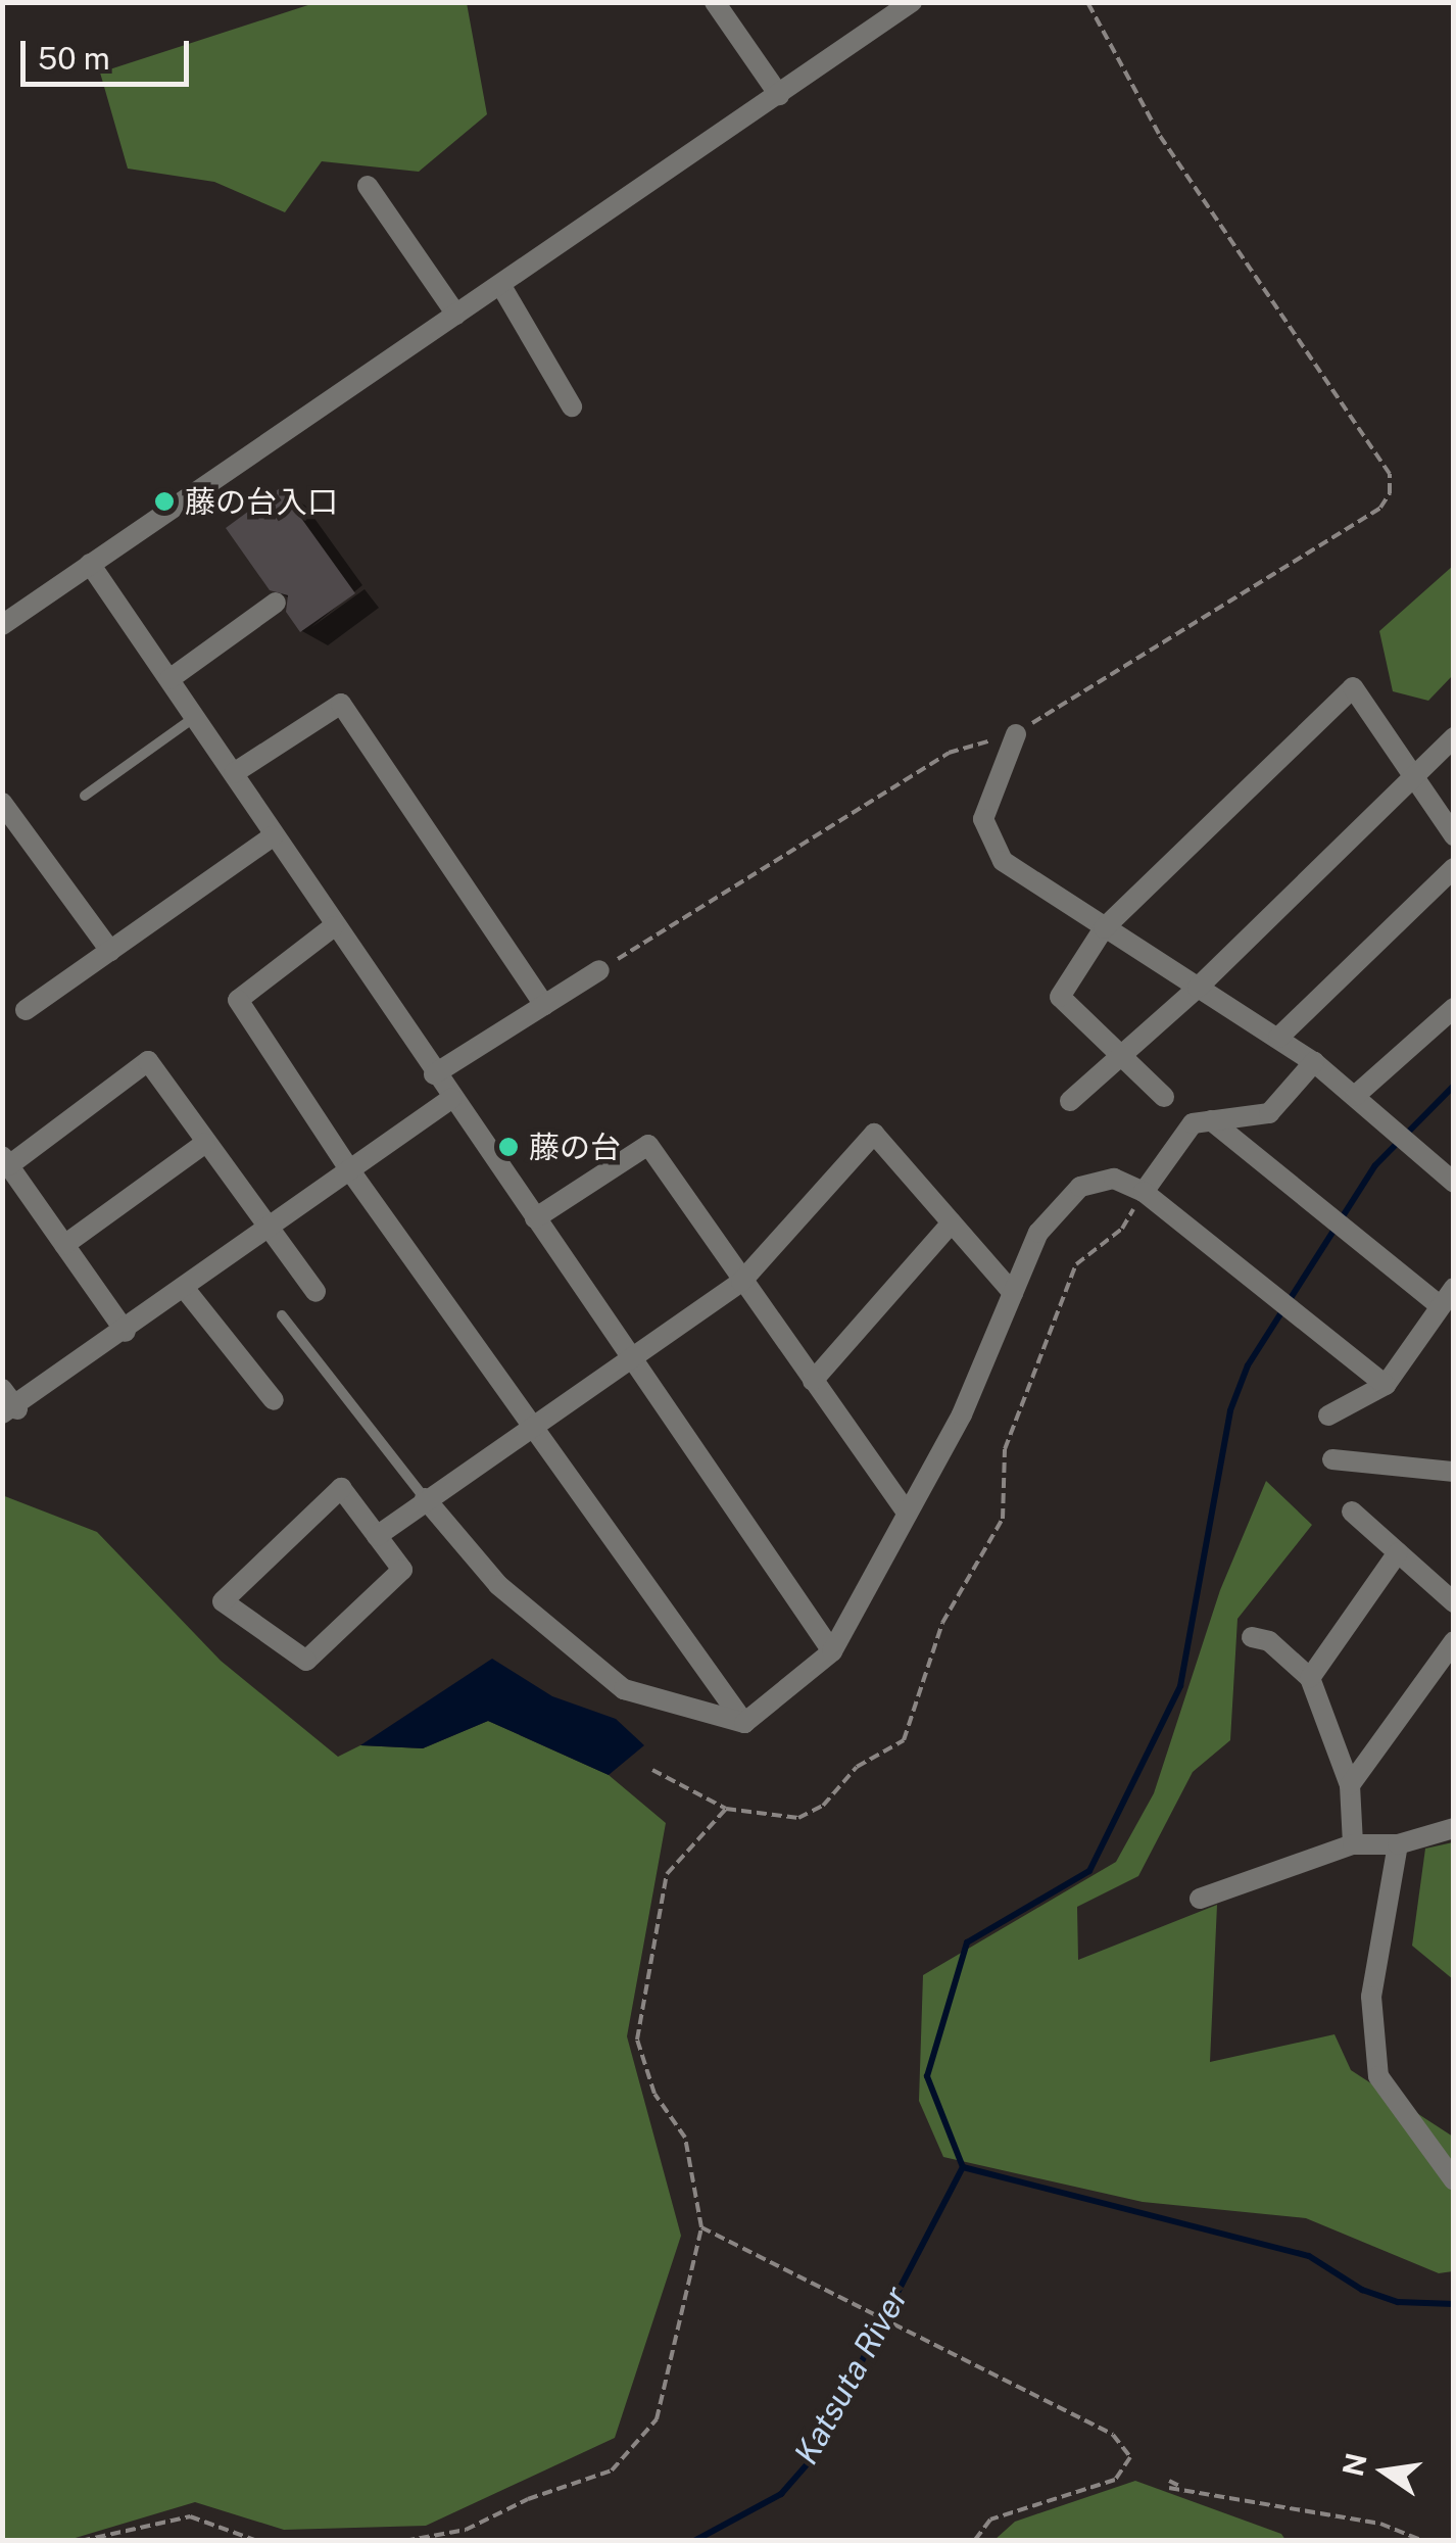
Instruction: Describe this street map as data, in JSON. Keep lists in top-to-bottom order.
{
  "water": ["Katsuta River"],
  "places": ["藤の台入口", "藤の台"],
  "scale_bar": "50 m",
  "north": "left"
}
